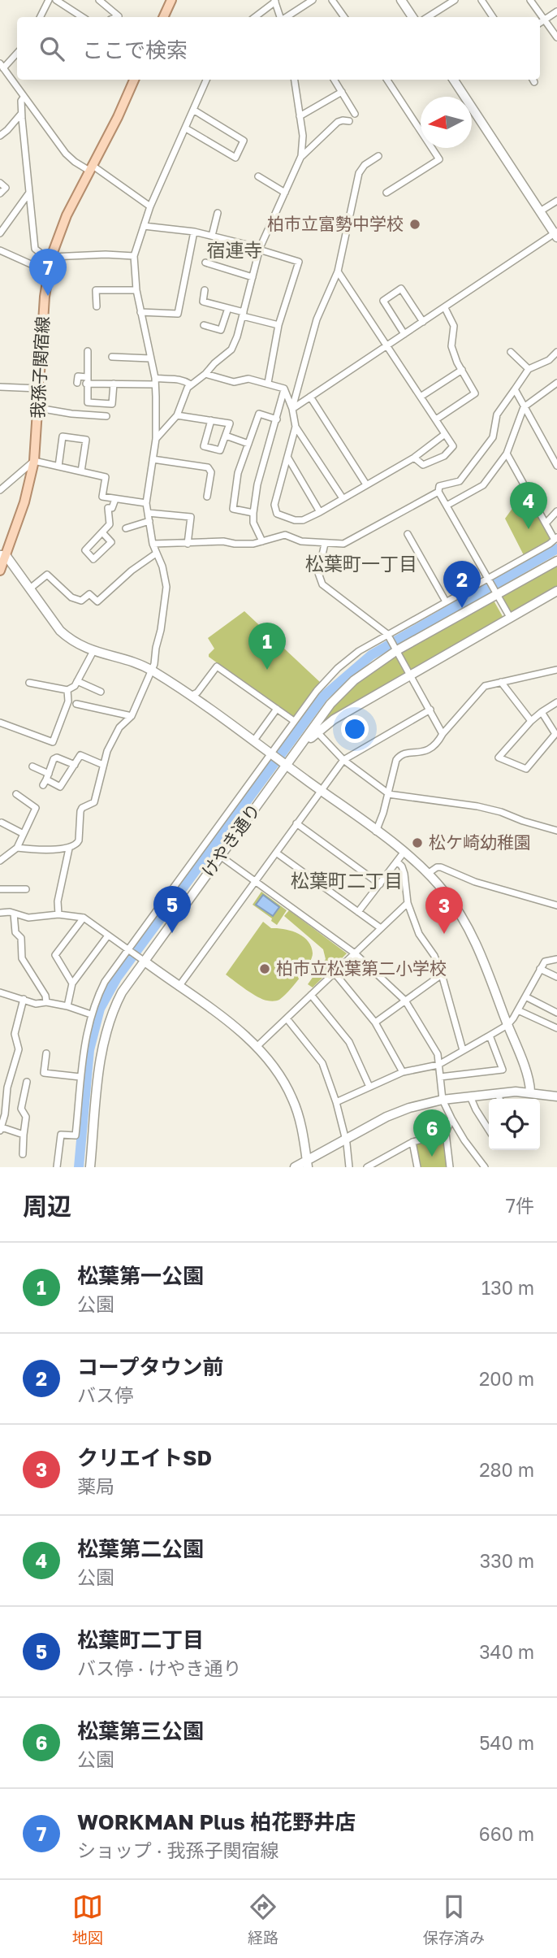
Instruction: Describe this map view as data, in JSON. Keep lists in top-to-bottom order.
{
  "streets": {
    "main road": ["我孫子関宿線"],
    "street": ["けやき通り"]
  },
  "districts": ["宿連寺", "松葉町一丁目", "松葉町二丁目"],
  "places": ["柏市立富勢中学校", "松ケ崎幼稚園", "柏市立松葉第二小学校"],
  "north": "left",
  "page": {
    "search": "ここで検索",
    "pins": [
      "7",
      "4",
      "2",
      "1",
      "5",
      "3",
      "6"
    ],
    "heading": ["周辺", "7件"],
    "list": [
      {
        "mark": "1",
        "name": "松葉第一公園",
        "note": "公園",
        "value": "130 m"
      },
      {
        "mark": "2",
        "name": "コープタウン前",
        "note": "バス停",
        "value": "200 m"
      },
      {
        "mark": "3",
        "name": "クリエイトSD",
        "note": "薬局",
        "value": "280 m"
      },
      {
        "mark": "4",
        "name": "松葉第二公園",
        "note": "公園",
        "value": "330 m"
      },
      {
        "mark": "5",
        "name": "松葉町二丁目",
        "note": "バス停 · けやき通り",
        "value": "340 m"
      },
      {
        "mark": "6",
        "name": "松葉第三公園",
        "note": "公園",
        "value": "540 m"
      },
      {
        "mark": "7",
        "name": "WORKMAN Plus 柏花野井店",
        "note": "ショップ · 我孫子関宿線",
        "value": "660 m"
      }
    ],
    "nav": ["地図", "経路", "保存済み"]
  }
}
